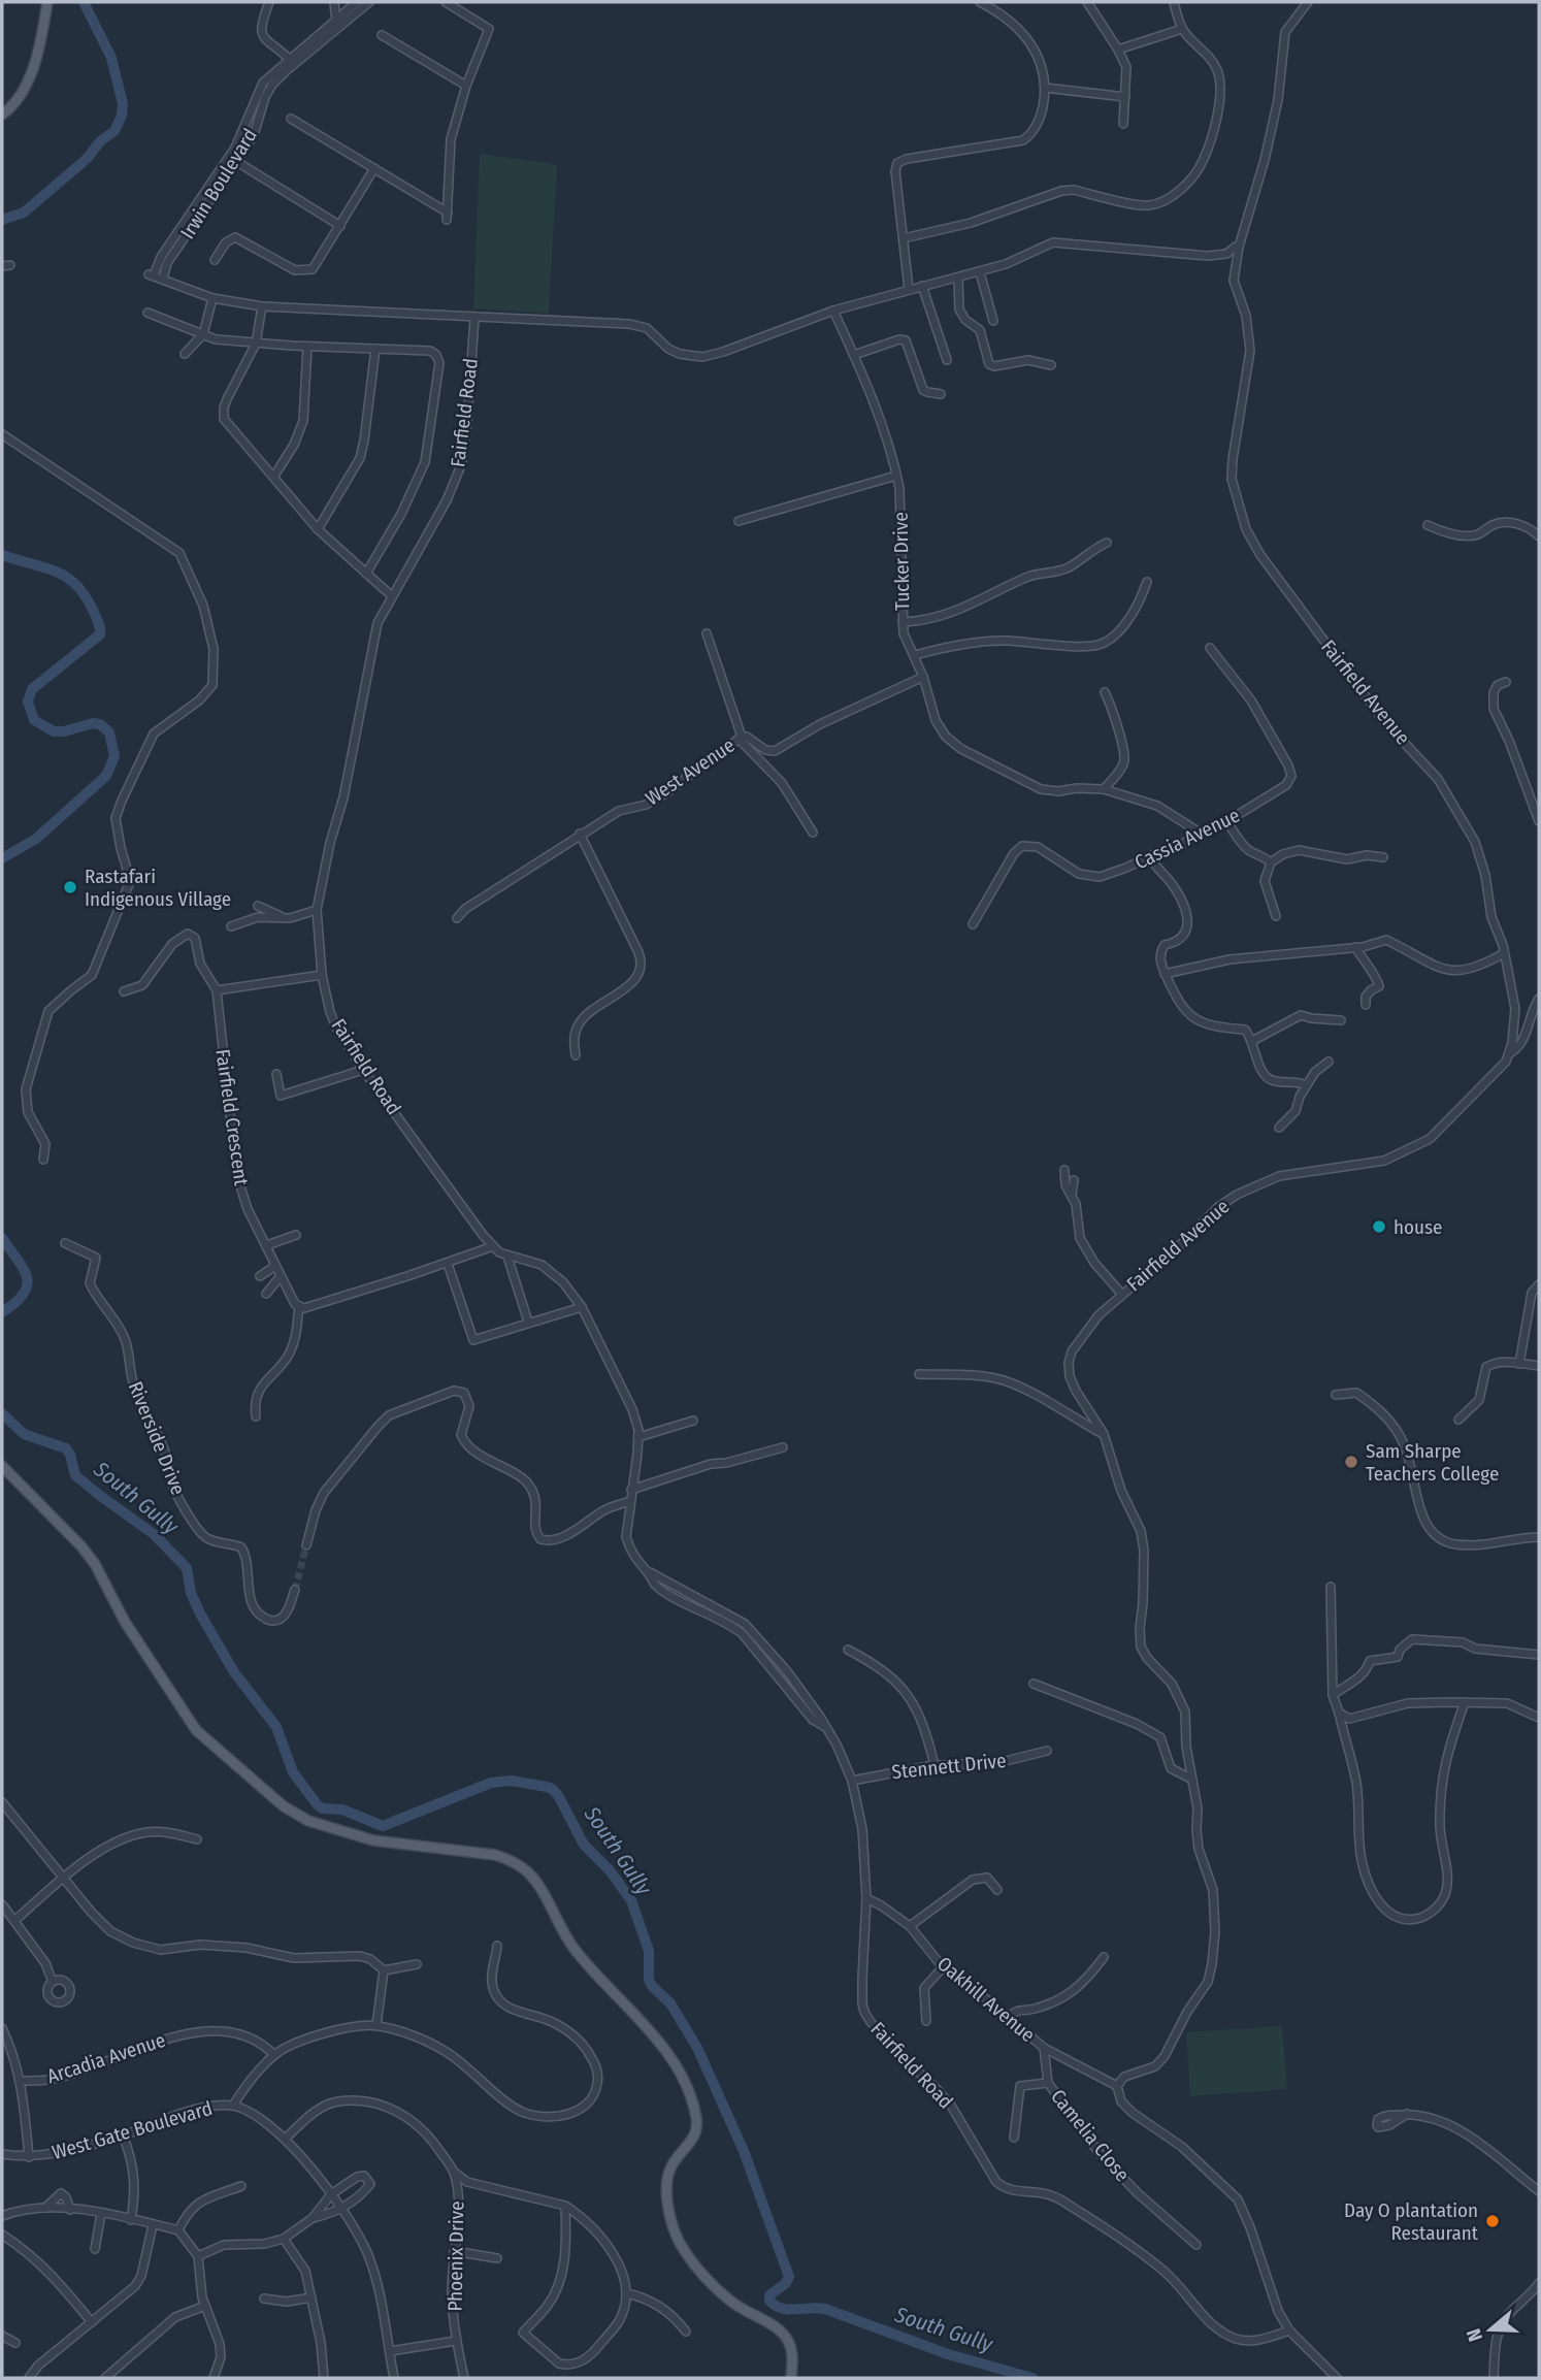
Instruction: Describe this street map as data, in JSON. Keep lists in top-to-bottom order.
{
  "streets": {
    "street": [
      "Irwin Boulevard",
      "Fairfield Road",
      "Tucker Drive",
      "Fairfield Avenue",
      "West Avenue",
      "Cassia Avenue",
      "Fairfield Crescent",
      "Riverside Drive",
      "Stennett Drive",
      "Oakhill Avenue",
      "Arcadia Avenue",
      "West Gate Boulevard",
      "Camelia Close",
      "Phoenix Drive"
    ]
  },
  "crossings": [
    ["Fairfield Road", "Stennett Drive"],
    ["Fairfield Road", "Oakhill Avenue"],
    ["Tucker Drive", "West Avenue"],
    ["Tucker Drive", "Cassia Avenue"],
    ["Fairfield Avenue", "Oakhill Avenue"],
    ["Oakhill Avenue", "Camelia Close"],
    ["West Gate Boulevard", "Phoenix Drive"]
  ],
  "water": ["South Gully"],
  "places": [
    "Rastafari Indigenous Village",
    "house",
    "Sam Sharpe Teachers College",
    "Day O plantation Restaurant"
  ],
  "north": "left"
}
